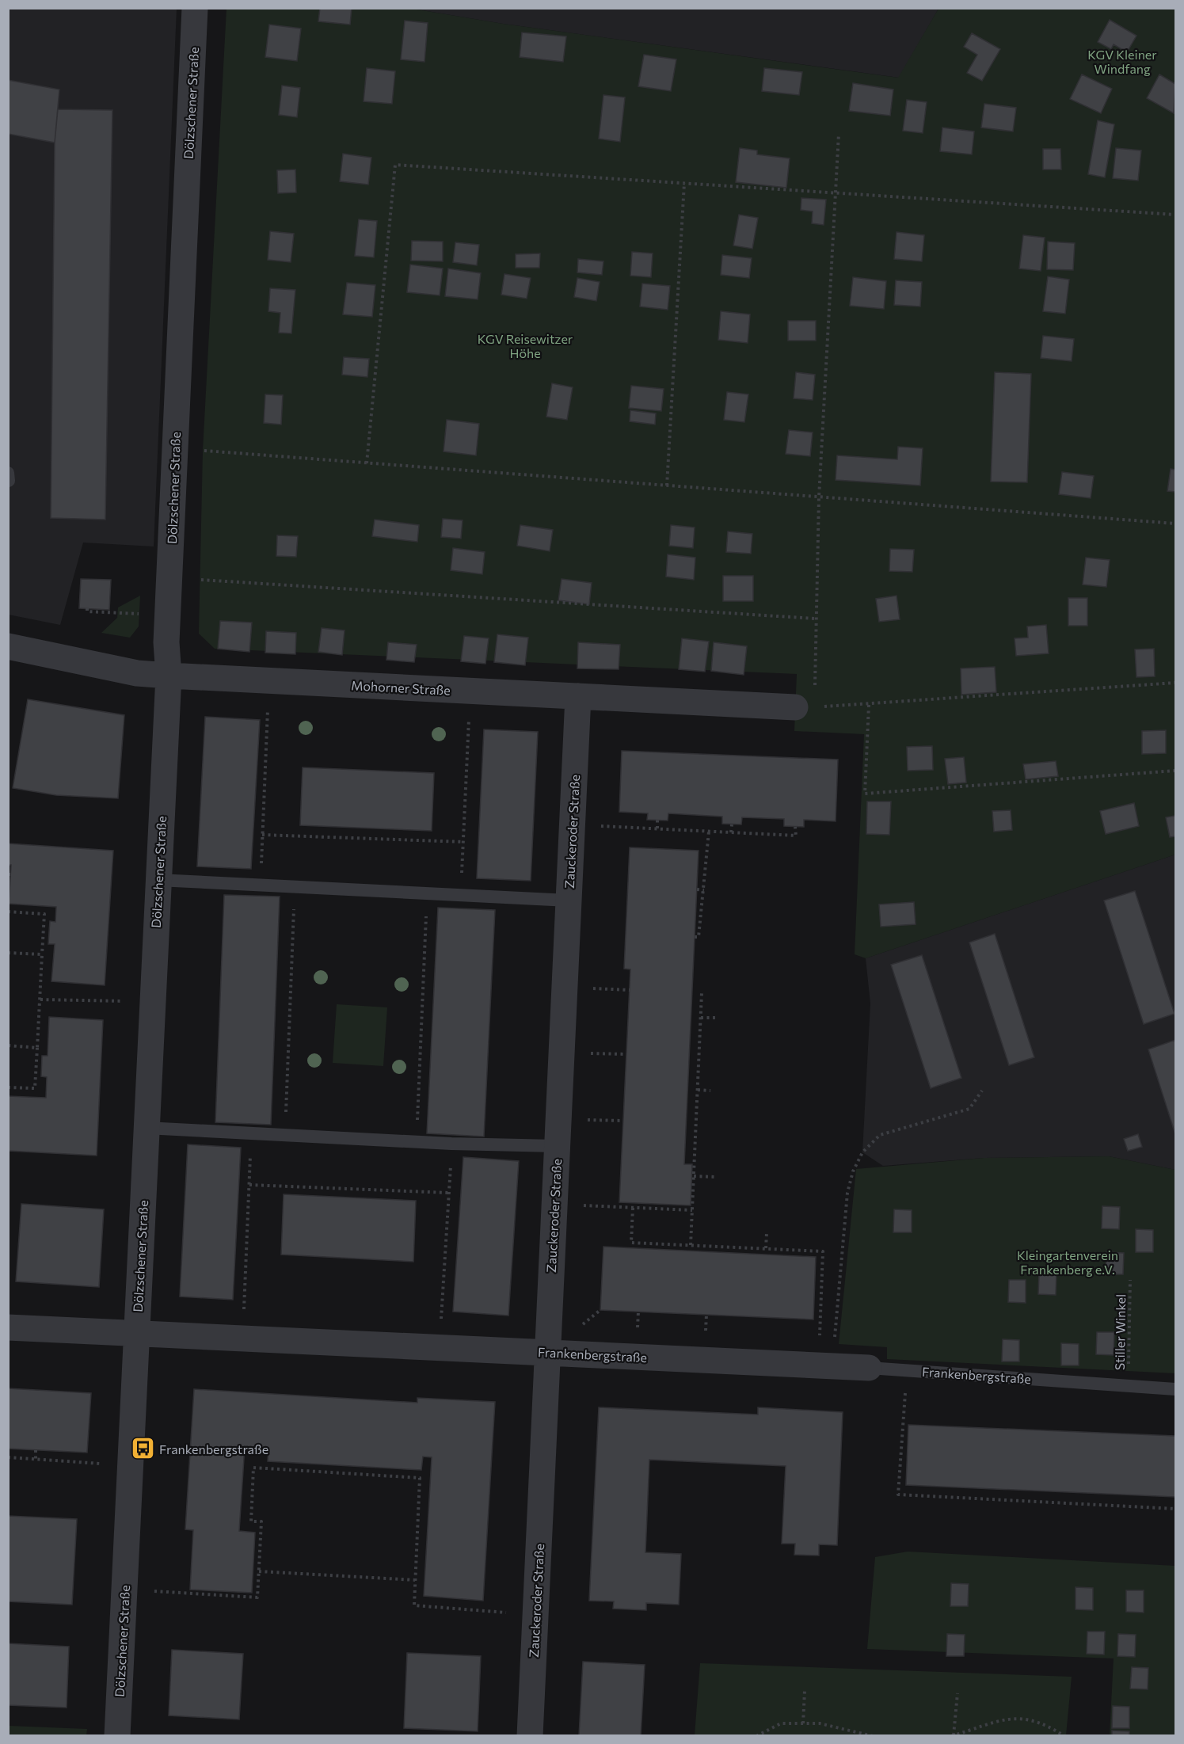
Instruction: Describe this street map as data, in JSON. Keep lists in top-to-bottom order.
{
  "streets": {
    "street": [
      "Dölzschener Straße",
      "Mohorner Straße",
      "Zauckeroder Straße",
      "Frankenbergstraße"
    ],
    "path": ["Stiller Winkel"]
  },
  "crossings": [
    ["Dölzschener Straße", "Mohorner Straße"],
    ["Dölzschener Straße", "Frankenbergstraße"],
    ["Mohorner Straße", "Zauckeroder Straße"],
    ["Zauckeroder Straße", "Frankenbergstraße"],
    ["Stiller Winkel", "Frankenbergstraße"]
  ],
  "parks": ["KGV Kleiner Windfang", "KGV Reisewitzer Höhe", "Kleingartenverein Frankenberg e.V."],
  "places": {
    "bus stop": ["Frankenbergstraße"]
  }
}
